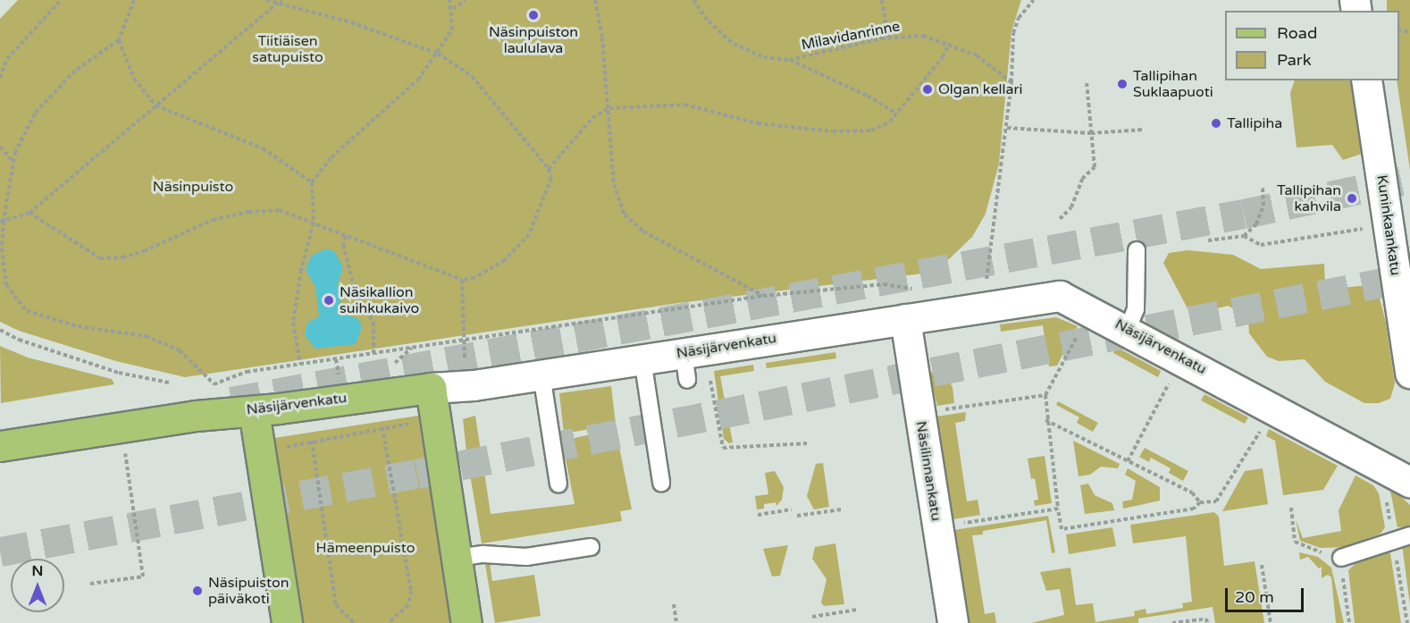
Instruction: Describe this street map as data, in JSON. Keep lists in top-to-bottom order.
{
  "streets": {
    "main road": ["Näsijärvenkatu"],
    "street": ["Kuninkaankatu", "Näsilinnankatu"],
    "path": ["Milavidanrinne"]
  },
  "crossings": [
    ["Näsijärvenkatu", "Näsilinnankatu"]
  ],
  "parks": ["Tiitiäisen satupuisto", "Näsinpuisto", "Hämeenpuisto"],
  "places": [
    "Näsinpuiston laululava",
    "Tallipihan Suklaapuoti",
    "Olgan kellari",
    "Tallipiha",
    "Tallipihan kahvila",
    "Näsikallion suihkukaivo",
    "Näsipuiston päiväkoti"
  ],
  "legend": ["Road", "Park"],
  "scale_bar": "20 m",
  "north": "top"
}
